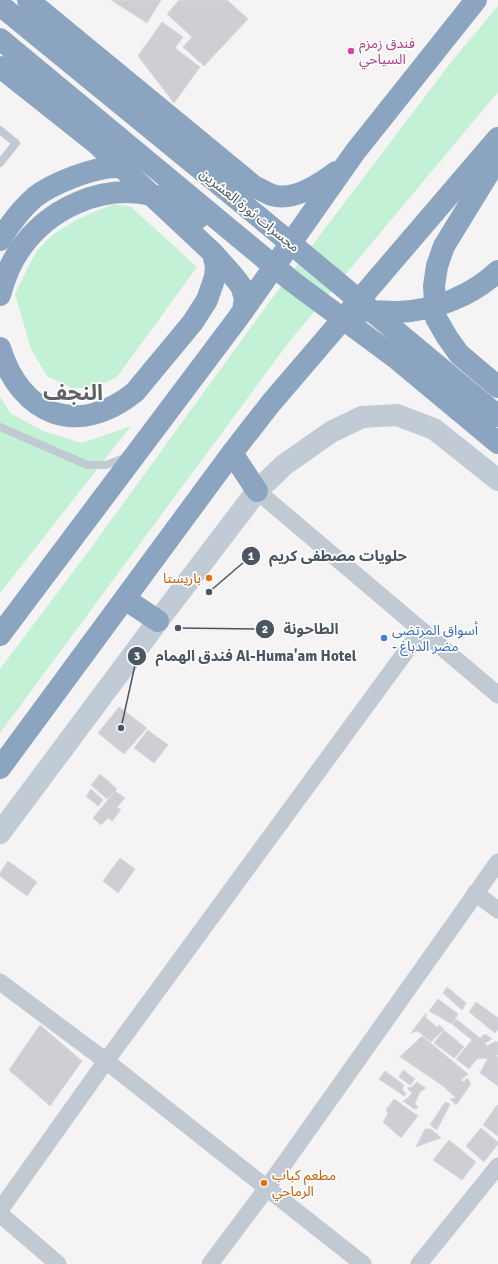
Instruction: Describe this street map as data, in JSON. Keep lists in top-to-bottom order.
{
  "streets": {
    "highway": ["مجسرات ثورة العشرين"]
  },
  "districts": ["النجف"],
  "places": [
    "فندق زمزم السياحي",
    "باريستا",
    "حلويات مصطفى كريم",
    "الطاحونة",
    "أسواق المرتضى - مضر الدباغ",
    "فندق الهمام Al-Huma'am Hotel",
    "مطعم كباب الرماحي"
  ]
}
